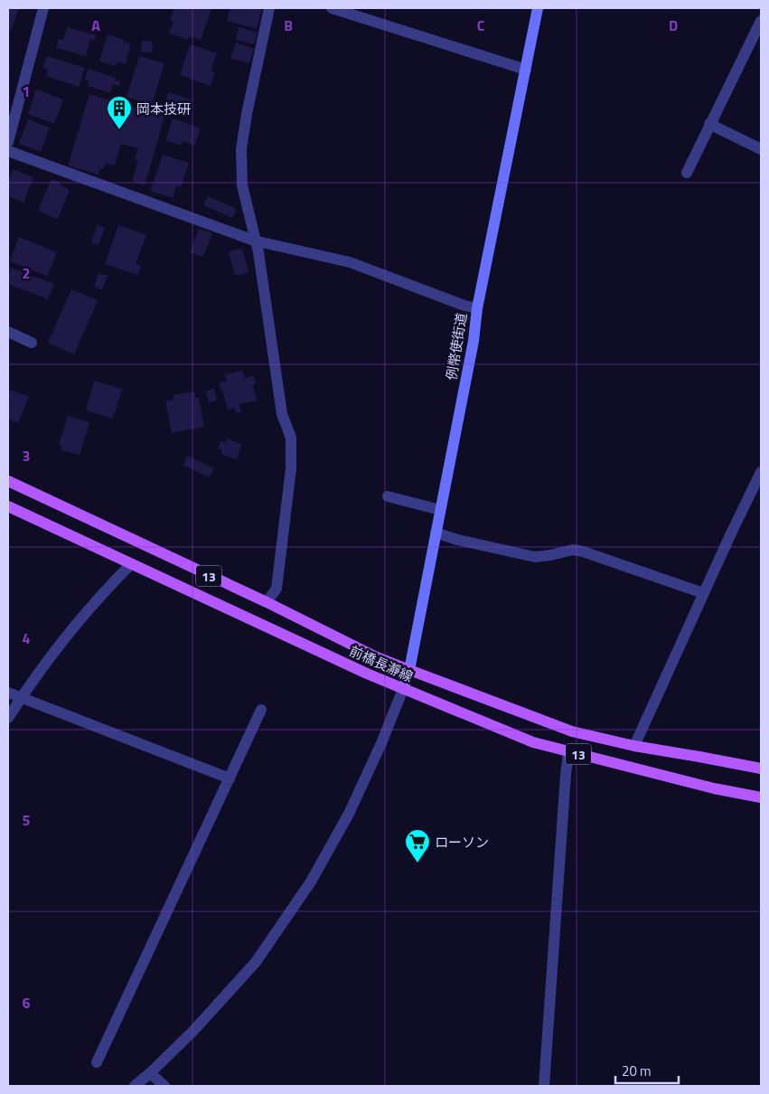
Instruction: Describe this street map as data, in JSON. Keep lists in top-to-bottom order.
{
  "streets": {
    "main road": ["例幣使街道", "13", "前橋長瀞線"]
  },
  "crossings": [
    ["例幣使街道", "前橋長瀞線"]
  ],
  "places": {
    "building": ["岡本技研"],
    "supermarket": ["ローソン"]
  },
  "scale_bar": "20 m",
  "grid": {
    "columns": [
      "A",
      "B",
      "C",
      "D"
    ],
    "rows": [
      "1",
      "2",
      "3",
      "4",
      "5",
      "6"
    ]
  }
}
